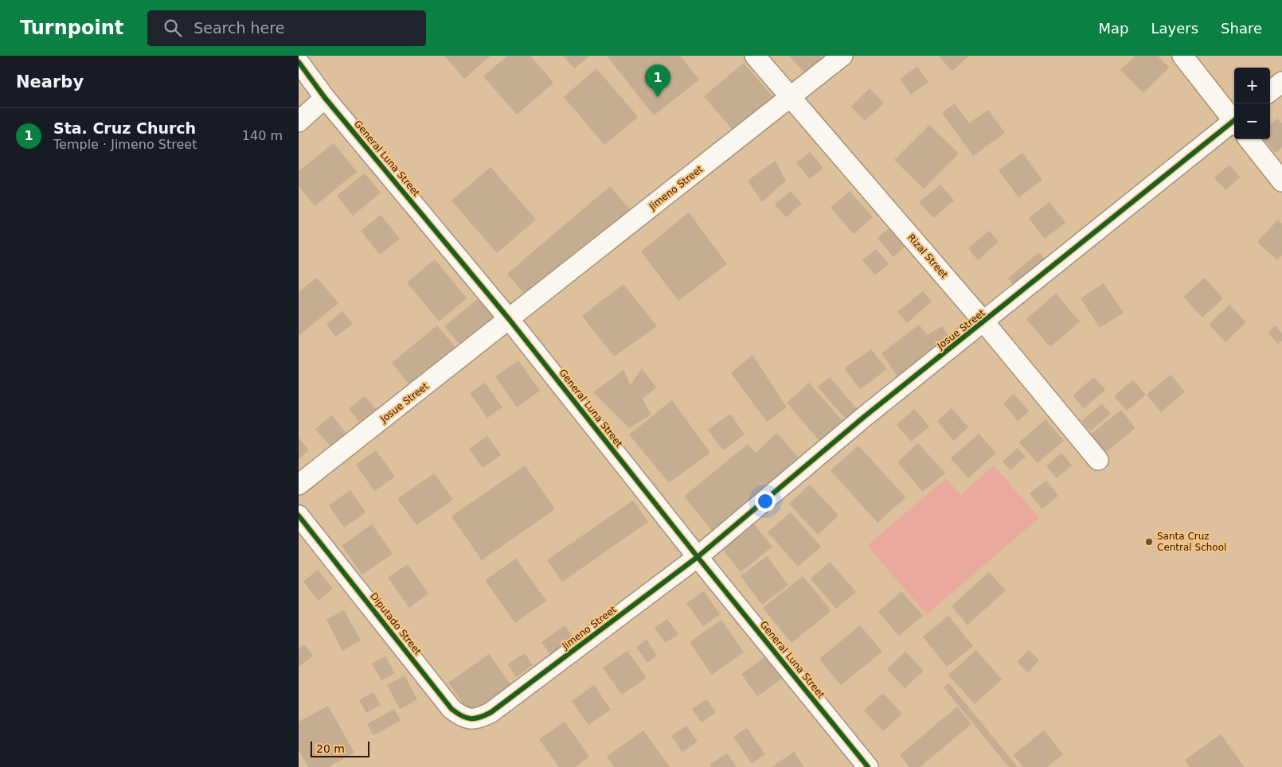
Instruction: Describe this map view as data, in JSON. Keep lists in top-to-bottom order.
{
  "streets": {
    "street": [
      "General Luna Street",
      "Jimeno Street",
      "Rizal Street",
      "Josue Street",
      "Diputado Street"
    ]
  },
  "crossings": [
    ["General Luna Street", "Jimeno Street"],
    ["General Luna Street", "Josue Street"],
    ["Jimeno Street", "Rizal Street"],
    ["Jimeno Street", "Josue Street"],
    ["Jimeno Street", "Diputado Street"],
    ["Rizal Street", "Josue Street"]
  ],
  "places": ["Santa Cruz Central School"],
  "scale_bar": "20 m",
  "page": {
    "header": "Turnpoint",
    "search": "Search here",
    "nav": ["Map", "Layers", "Share"],
    "heading": "Nearby",
    "pins": "1",
    "map_buttons": ["+", "−"],
    "list": [
      {
        "mark": "1",
        "name": "Sta. Cruz Church",
        "note": "Temple · Jimeno Street",
        "value": "140 m"
      }
    ],
    "scale": "20 m"
  }
}
